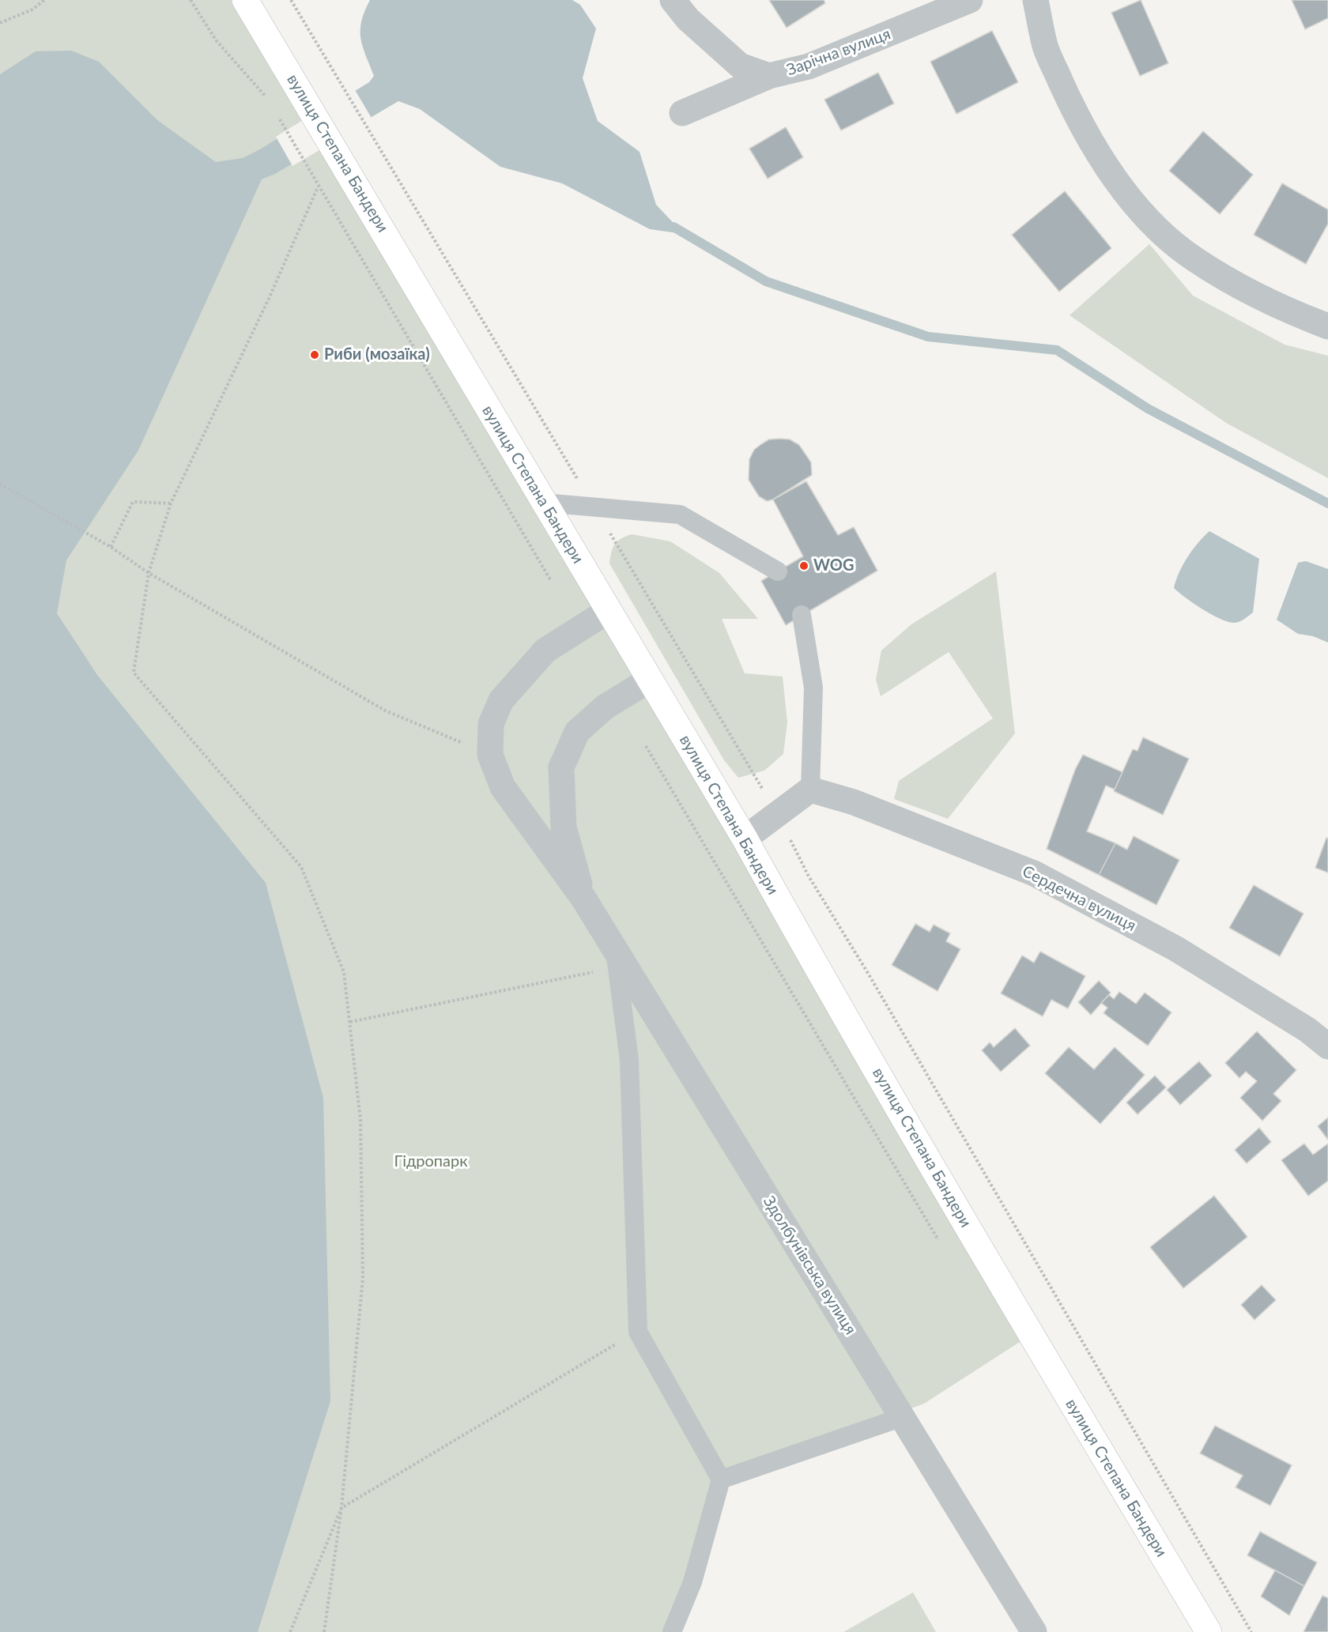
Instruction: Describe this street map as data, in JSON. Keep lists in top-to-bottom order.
{
  "streets": {
    "main road": ["вулиця Степана Бандери"],
    "street": ["Зарічна вулиця", "Сердечна вулиця", "Здолбунівська вулиця"]
  },
  "crossings": [
    ["вулиця Степана Бандери", "Здолбунівська вулиця"]
  ],
  "parks": ["Гідропарк"],
  "places": ["Риби (мозаїка)", "WOG"]
}
